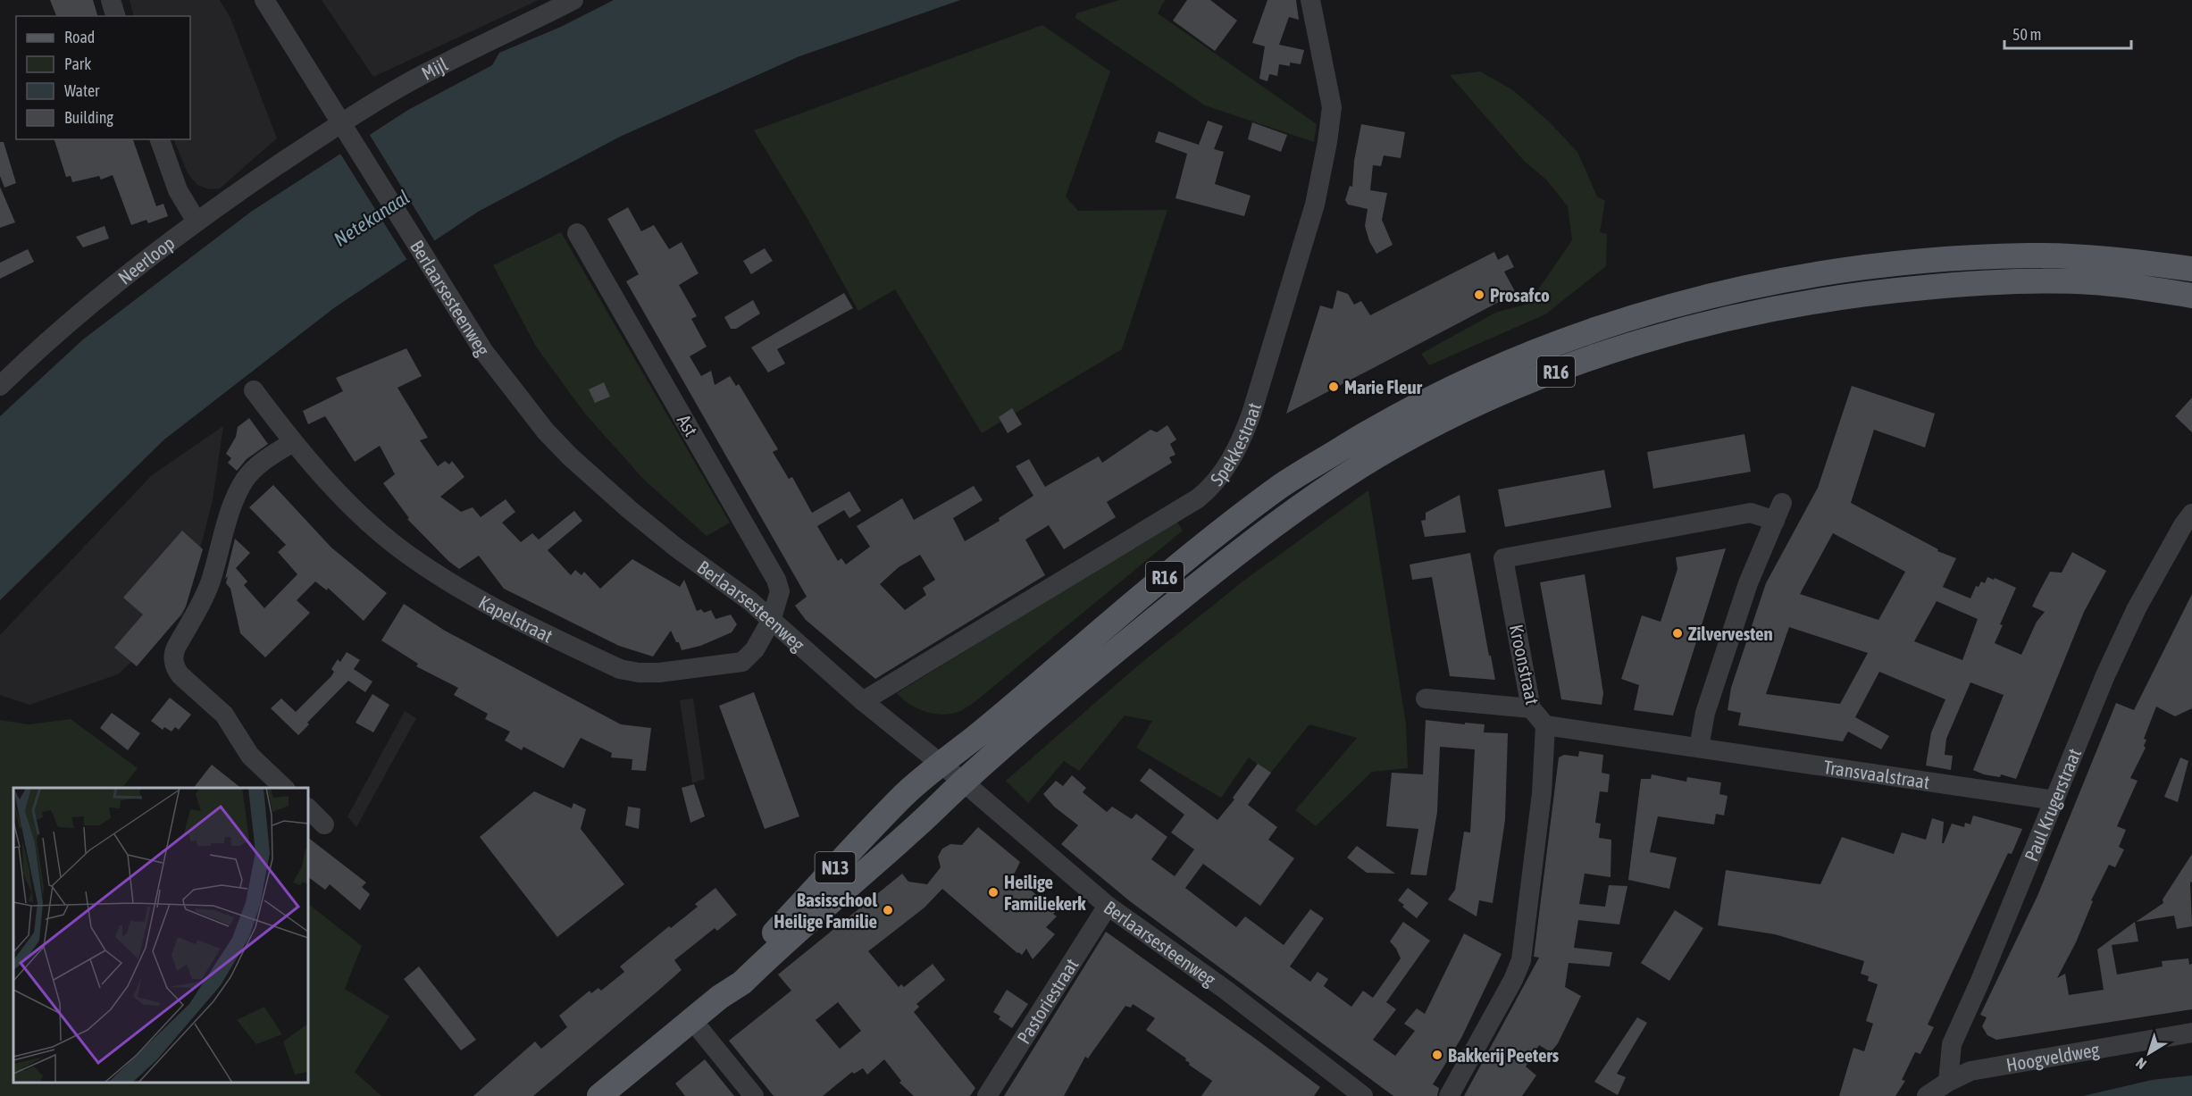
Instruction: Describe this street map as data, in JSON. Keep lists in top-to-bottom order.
{
  "streets": {
    "main road": ["R16", "N13"],
    "street": [
      "Mijl",
      "Neerloop",
      "Berlaarsesteenweg",
      "Ast",
      "Spekkestraat",
      "Kapelstraat",
      "Kroonstraat",
      "Transvaalstraat",
      "Paul Krugerstraat",
      "Pastoriestraat",
      "Hoogveldweg"
    ]
  },
  "crossings": [
    ["Mijl", "Neerloop"],
    ["Berlaarsesteenweg", "R16"],
    ["Berlaarsesteenweg", "Ast"],
    ["Berlaarsesteenweg", "Spekkestraat"],
    ["Berlaarsesteenweg", "Kapelstraat"],
    ["Berlaarsesteenweg", "N13"],
    ["Berlaarsesteenweg", "Pastoriestraat"],
    ["R16", "N13"],
    ["Ast", "Kapelstraat"],
    ["Kroonstraat", "Transvaalstraat"],
    ["Transvaalstraat", "Paul Krugerstraat"],
    ["Paul Krugerstraat", "Hoogveldweg"]
  ],
  "water": ["Netekanaal"],
  "places": [
    "Prosafco",
    "Marie Fleur",
    "Zilvervesten",
    "Heilige Familiekerk",
    "Basisschool Heilige Familie",
    "Bakkerij Peeters"
  ],
  "legend": [
    "Road",
    "Park",
    "Water",
    "Building"
  ],
  "scale_bar": "50 m",
  "north": "bottom left"
}
